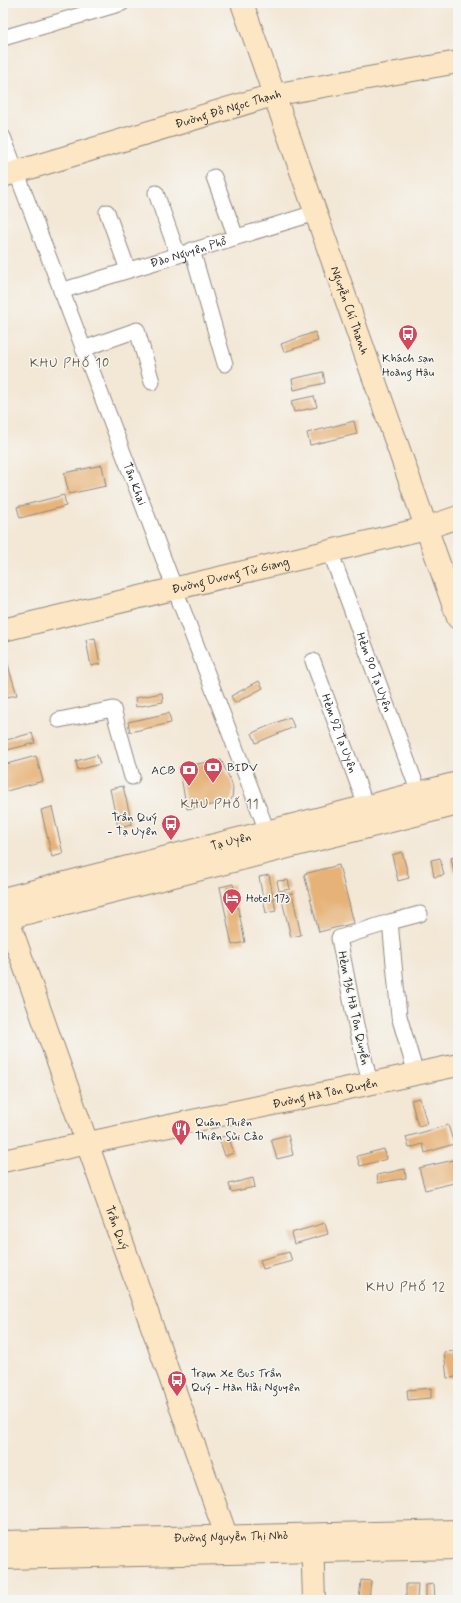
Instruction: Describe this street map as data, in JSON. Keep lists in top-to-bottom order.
{
  "streets": {
    "street": [
      "Đường Đỗ Ngọc Thạnh",
      "Đào Nguyên Phổ",
      "Nguyễn Chí Thanh",
      "Tân Khai",
      "Đường Dương Tử Giang",
      "Hẻm 90 Tạ Uyên",
      "Hẻm 92 Tạ Uyên",
      "Tạ Uyên",
      "Hẻm 136 Hà Tôn Quyền",
      "Đường Hà Tôn Quyền",
      "Trần Quý",
      "Đường Nguyễn Thị Nhỏ"
    ]
  },
  "crossings": [
    ["Đường Đỗ Ngọc Thạnh", "Nguyễn Chí Thanh"],
    ["Đường Đỗ Ngọc Thạnh", "Tân Khai"],
    ["Đào Nguyên Phổ", "Nguyễn Chí Thanh"],
    ["Đào Nguyên Phổ", "Tân Khai"],
    ["Nguyễn Chí Thanh", "Đường Dương Tử Giang"],
    ["Tân Khai", "Đường Dương Tử Giang"],
    ["Tân Khai", "Tạ Uyên"],
    ["Đường Dương Tử Giang", "Hẻm 90 Tạ Uyên"],
    ["Hẻm 90 Tạ Uyên", "Tạ Uyên"],
    ["Hẻm 92 Tạ Uyên", "Tạ Uyên"],
    ["Tạ Uyên", "Trần Quý"],
    ["Hẻm 136 Hà Tôn Quyền", "Đường Hà Tôn Quyền"],
    ["Đường Hà Tôn Quyền", "Trần Quý"],
    ["Trần Quý", "Đường Nguyễn Thị Nhỏ"]
  ],
  "districts": ["KHU PHỐ 10", "KHU PHỐ 11", "KHU PHỐ 12"],
  "places": {
    "bus stop": ["Khách sạn Hoàng Hậu", "Trần Quý - Tạ Uyên", "Trạm Xe Bus Trần Quý - Hàn Hải Nguyên"],
    "bank": ["BIDV", "ACB"],
    "hotel": ["Hotel 173"],
    "restaurant": ["Quán Thiên Thiên Sủi Cảo"]
  }
}
